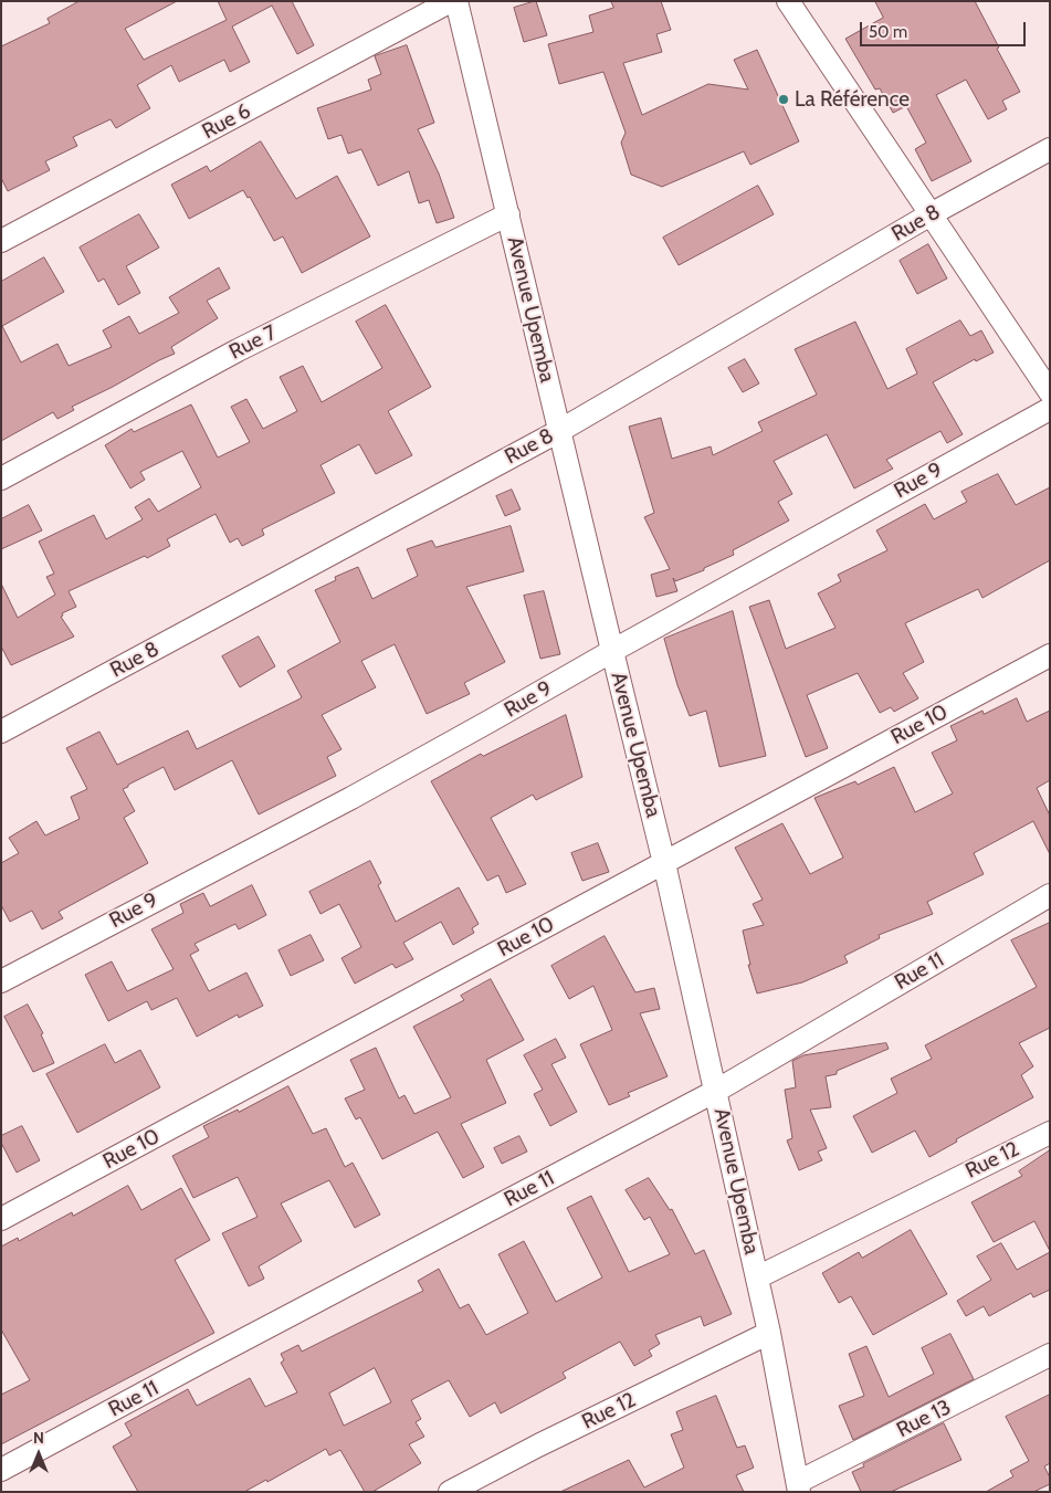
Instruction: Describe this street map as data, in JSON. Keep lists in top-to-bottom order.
{
  "streets": {
    "street": [
      "Rue 6",
      "Rue 8",
      "Avenue Upemba",
      "Rue 7",
      "Rue 9",
      "Rue 10",
      "Rue 11",
      "Rue 12",
      "Rue 13"
    ]
  },
  "crossings": [
    ["Rue 8", "Avenue Upemba"],
    ["Avenue Upemba", "Rue 7"],
    ["Avenue Upemba", "Rue 9"],
    ["Avenue Upemba", "Rue 10"],
    ["Avenue Upemba", "Rue 11"],
    ["Avenue Upemba", "Rue 12"],
    ["Avenue Upemba", "Rue 13"]
  ],
  "places": ["La Référence"],
  "scale_bar": "50 m",
  "north": "top"
}
